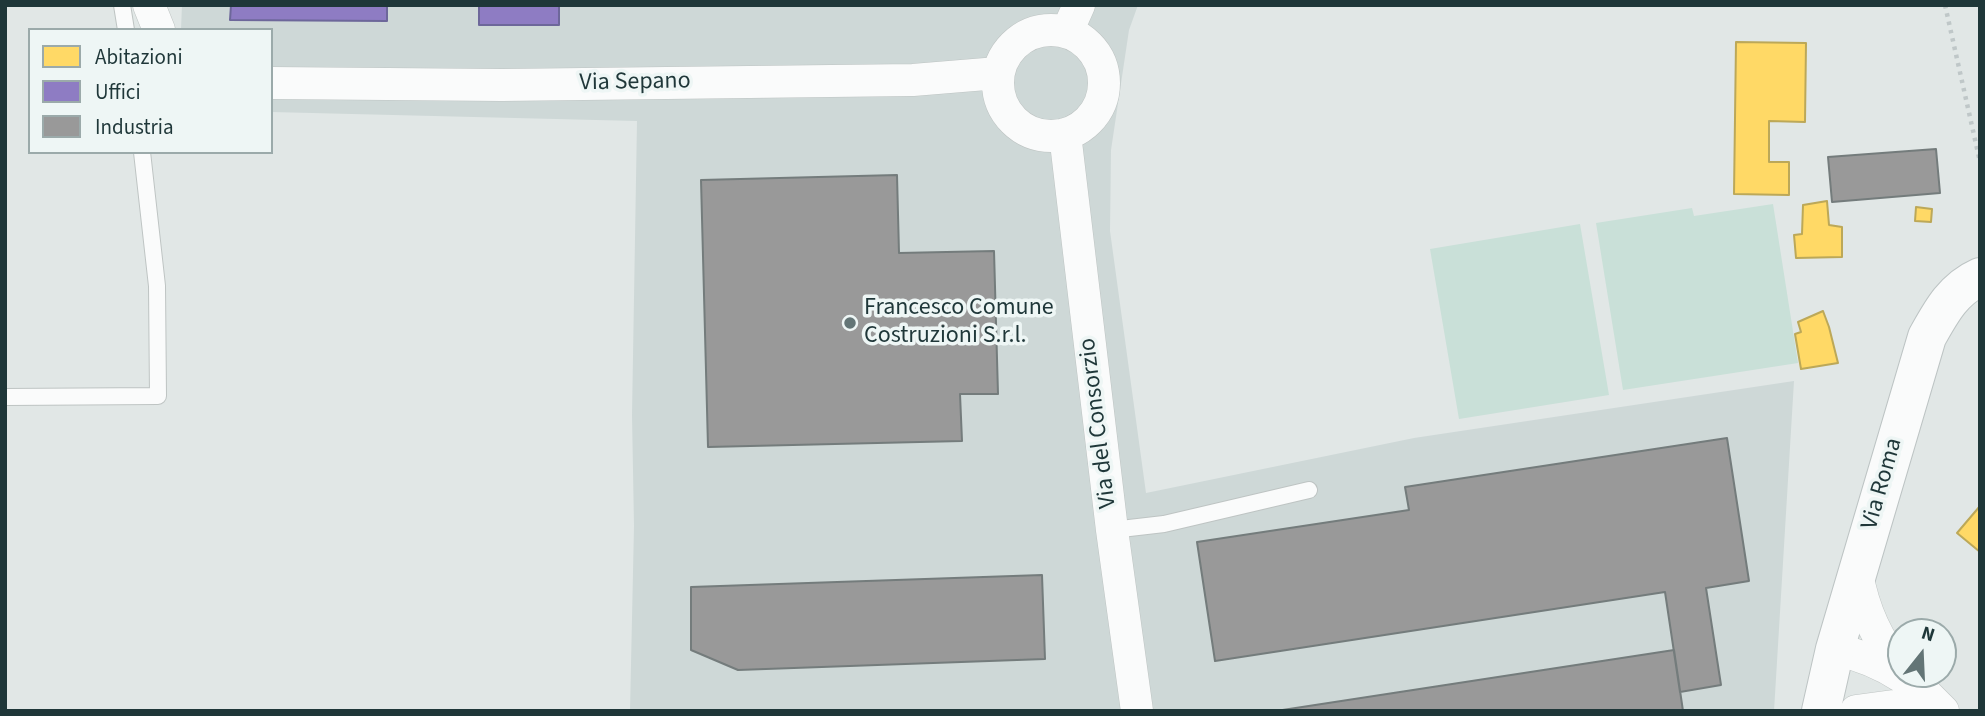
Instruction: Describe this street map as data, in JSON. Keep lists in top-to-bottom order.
{
  "streets": {
    "street": ["Via Sepano", "Via del Consorzio", "Via Roma"]
  },
  "crossings": [
    ["Via Sepano", "Via del Consorzio"]
  ],
  "places": ["Francesco Comune Costruzioni S.r.l."],
  "legend": ["Abitazioni", "Uffici", "Industria"],
  "north": "top"
}
